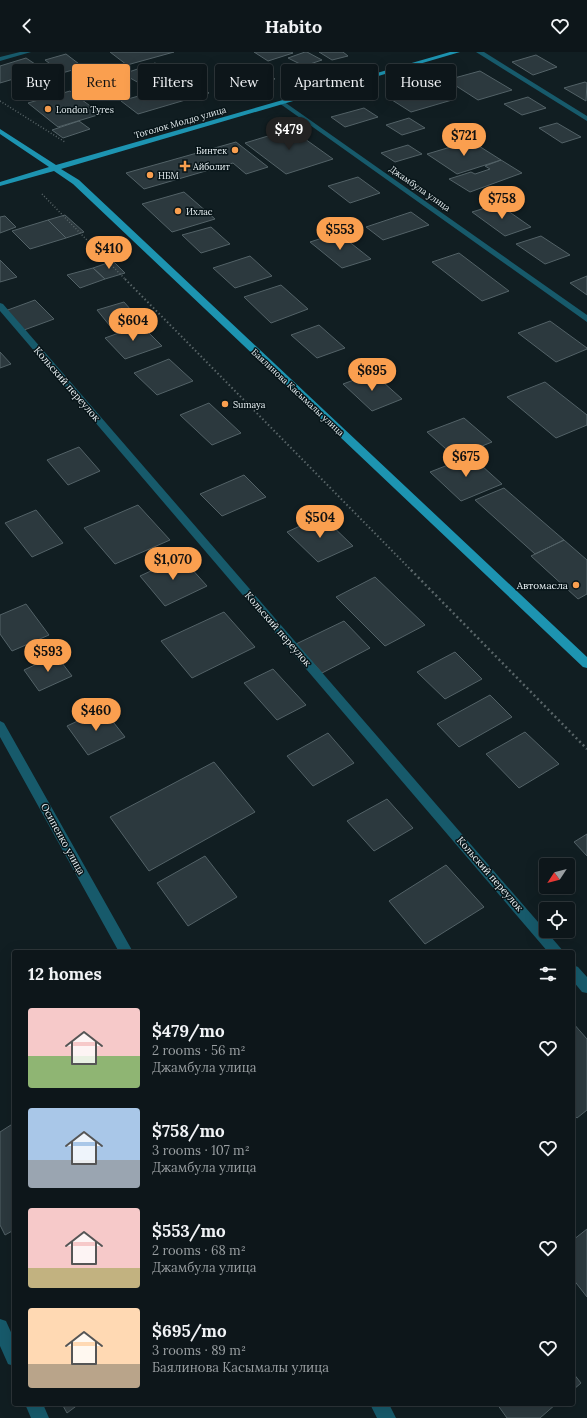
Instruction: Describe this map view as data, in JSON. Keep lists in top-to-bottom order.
{
  "streets": {
    "main road": ["Тоголок Молдо улица", "Баялинова Касымалы улица"],
    "street": ["Джамбула улица", "Кольский переулок", "Осипенко улица"]
  },
  "crossings": [
    ["Тоголок Молдо улица", "Джамбула улица"],
    ["Тоголок Молдо улица", "Баялинова Касымалы улица"]
  ],
  "places": {
    "other": [
      "London Tyres",
      "Бинтек",
      "НБМ",
      "Ихлас",
      "Sumaya",
      "Автомасла"
    ],
    "health": ["Айболит"]
  },
  "north": "bottom left",
  "page": {
    "header": "Habito",
    "chip": [
      "Buy",
      "Rent",
      "Filters",
      "New",
      "Apartment",
      "House"
    ],
    "price": [
      "$479",
      "$721",
      "$758",
      "$553",
      "$410",
      "$604",
      "$695",
      "$675",
      "$504",
      "$1,070",
      "$593",
      "$460"
    ],
    "heading": "12 homes",
    "list": [
      {
        "name": "$479/mo",
        "note": "2 rooms · 56 m² · Джамбула улица"
      },
      {
        "name": "$758/mo",
        "note": "3 rooms · 107 m² · Джамбула улица"
      },
      {
        "name": "$553/mo",
        "note": "2 rooms · 68 m² · Джамбула улица"
      },
      {
        "name": "$695/mo",
        "note": "3 rooms · 89 m² · Баялинова Касымалы улица"
      }
    ]
  }
}
